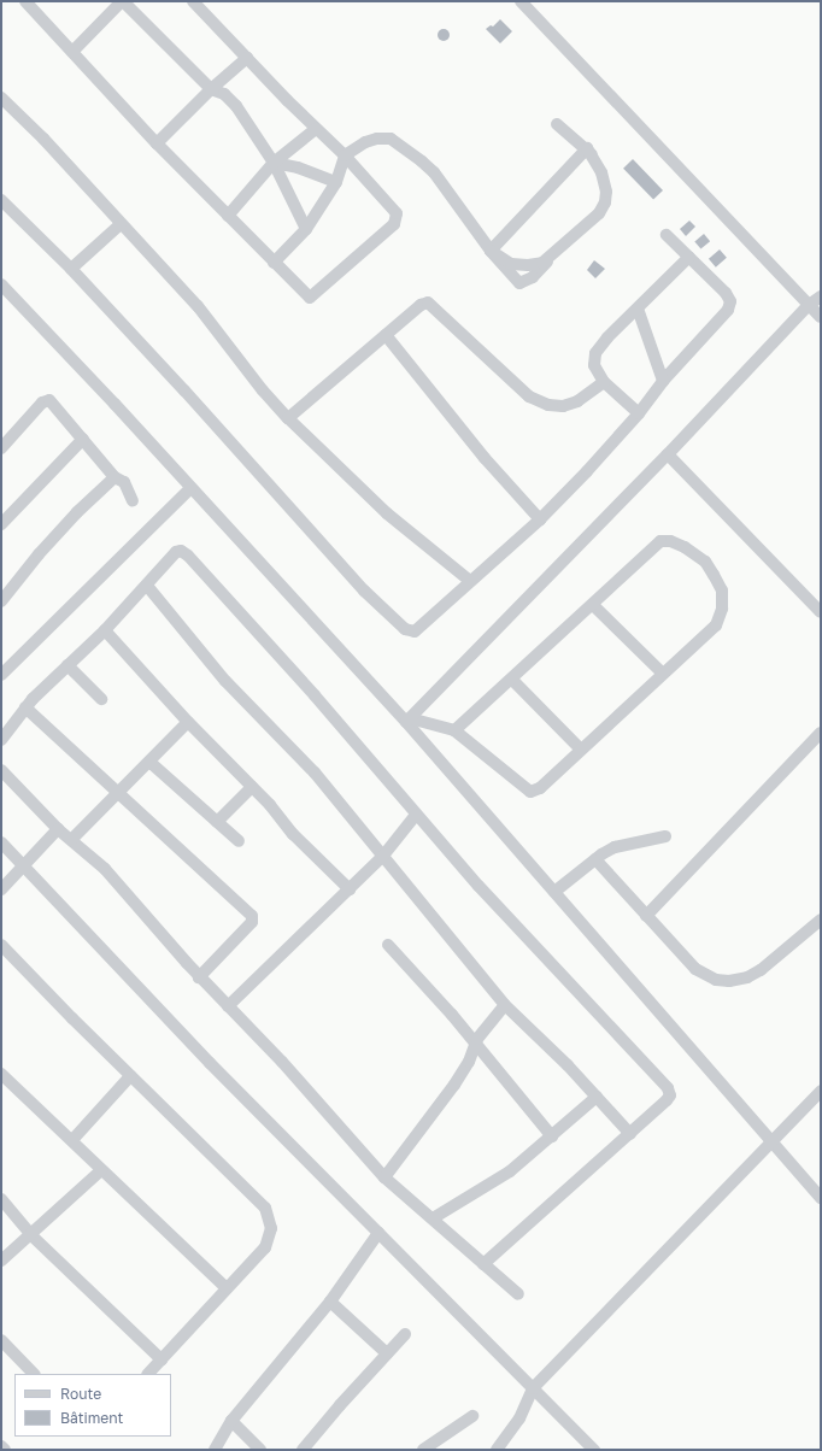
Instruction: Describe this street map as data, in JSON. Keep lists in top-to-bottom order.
{
  "legend": ["Route", "Bâtiment"]
}
